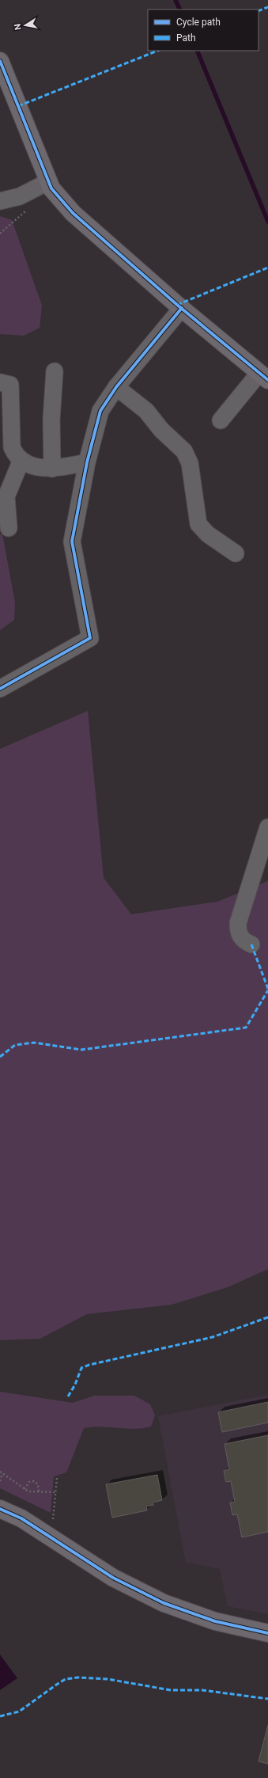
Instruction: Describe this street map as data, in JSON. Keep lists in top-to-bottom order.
{
  "legend": ["Cycle path", "Path"],
  "north": "left"
}
